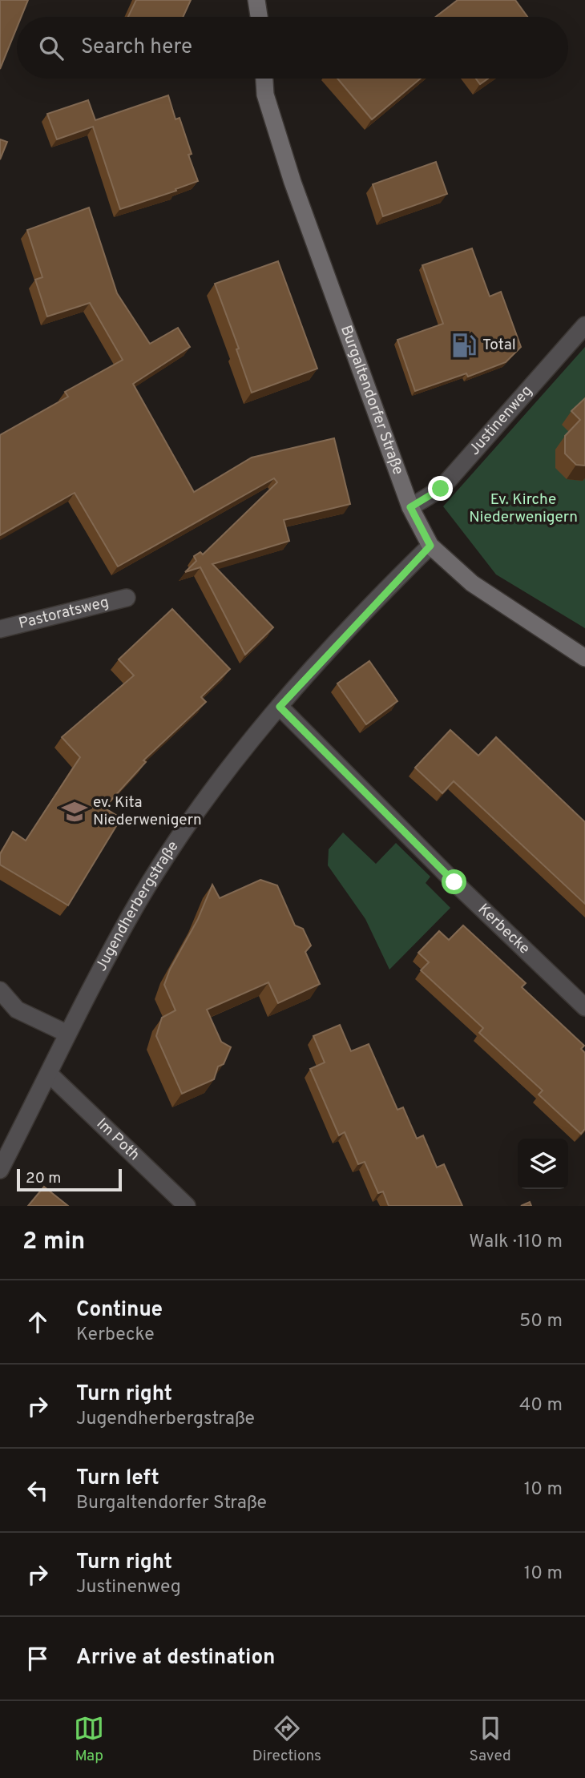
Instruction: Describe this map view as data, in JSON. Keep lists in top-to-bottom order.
{
  "streets": {
    "main road": ["Burgaltendorfer Straße"],
    "street": [
      "Justinenweg",
      "Pastoratsweg",
      "Jugendherbergstraße",
      "Kerbecke",
      "Im Poth"
    ]
  },
  "crossings": [
    ["Burgaltendorfer Straße", "Justinenweg"],
    ["Burgaltendorfer Straße", "Jugendherbergstraße"],
    ["Jugendherbergstraße", "Kerbecke"],
    ["Jugendherbergstraße", "Im Poth"]
  ],
  "parks": ["Ev. Kirche Niederwenigern"],
  "places": {
    "fuel station": ["Total"],
    "school or university": ["ev. Kita Niederwenigern"]
  },
  "scale_bar": "20 m",
  "page": {
    "search": "Search here",
    "scale": "20 m",
    "heading": ["2 min", "Walk · 110 m"],
    "list": [
      ["Continue", "Kerbecke", "50 m"],
      ["Turn right", "Jugendherbergstraße", "40 m"],
      ["Turn left", "Burgaltendorfer Straße", "10 m"],
      ["Turn right", "Justinenweg", "10 m"],
      "Arrive at destination"
    ],
    "nav": ["Map", "Directions", "Saved"]
  }
}
